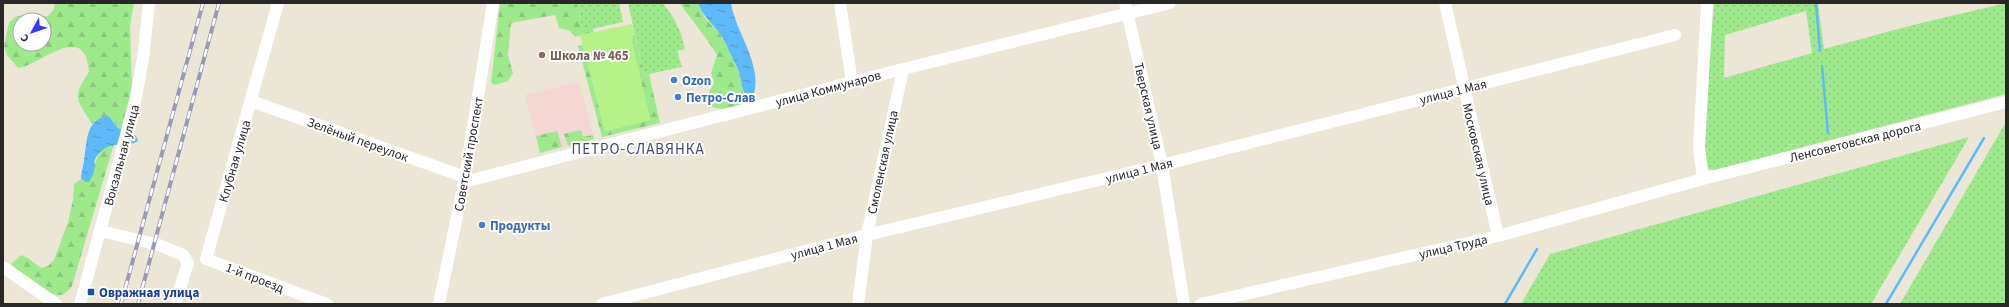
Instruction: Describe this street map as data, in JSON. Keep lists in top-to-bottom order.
{
  "streets": {
    "street": [
      "улица Коммунаров",
      "улица 1 Мая",
      "Тверская улица",
      "Зелёный переулок",
      "Ленсоветовская дорога",
      "Советский проспект",
      "Московская улица",
      "Вокзальная улица",
      "Клубная улица",
      "Смоленская улица",
      "улица Труда",
      "1-й проезд"
    ]
  },
  "crossings": [
    ["улица Коммунаров", "Тверская улица"],
    ["улица Коммунаров", "Зелёный переулок"],
    ["улица Коммунаров", "Советский проспект"],
    ["улица Коммунаров", "Смоленская улица"],
    ["улица 1 Мая", "Тверская улица"],
    ["улица 1 Мая", "Московская улица"],
    ["улица 1 Мая", "Смоленская улица"],
    ["Зелёный переулок", "Советский проспект"],
    ["Зелёный переулок", "Клубная улица"],
    ["Ленсоветовская дорога", "улица Труда"],
    ["Московская улица", "улица Труда"],
    ["Клубная улица", "1-й проезд"]
  ],
  "districts": ["ПЕТРО-СЛАВЯНКА"],
  "places": {
    "other": [
      "Школа № 465",
      "Ozon",
      "Петро-Слав",
      "Продукты"
    ],
    "transit": ["Овражная улица"]
  },
  "north": "bottom left"
}
